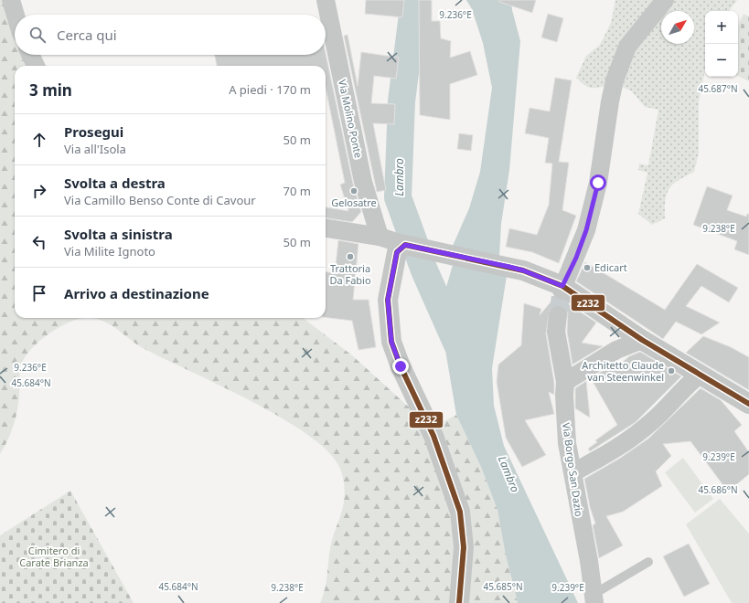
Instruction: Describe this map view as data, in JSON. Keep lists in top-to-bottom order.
{
  "streets": {
    "street": ["Via Molino Ponte", "Via Borgo San Dazio"]
  },
  "water": ["Lambro"],
  "parks": ["Cimitero di Carate Brianza"],
  "places": [
    "Gelosatre",
    "Trattoria Da Fabio",
    "Edicart",
    "Architetto Claude van Steenwinkel"
  ],
  "lines": ["transit line z232"],
  "north": "top right",
  "page": {
    "map_buttons": ["+", "−"],
    "search": "Cerca qui",
    "heading": ["3 min", "A piedi · 170 m"],
    "list": [
      ["Prosegui", "Via all'Isola", "50 m"],
      ["Svolta a destra", "Via Camillo Benso Conte di Cavour", "70 m"],
      ["Svolta a sinistra", "Via Milite Ignoto", "50 m"],
      "Arrivo a destinazione"
    ]
  },
  "coordinates": [
    "9.236°E",
    "45.687°N",
    "9.238°E",
    "45.684°N",
    "9.239°E",
    "45.686°N",
    "45.685°N"
  ]
}
